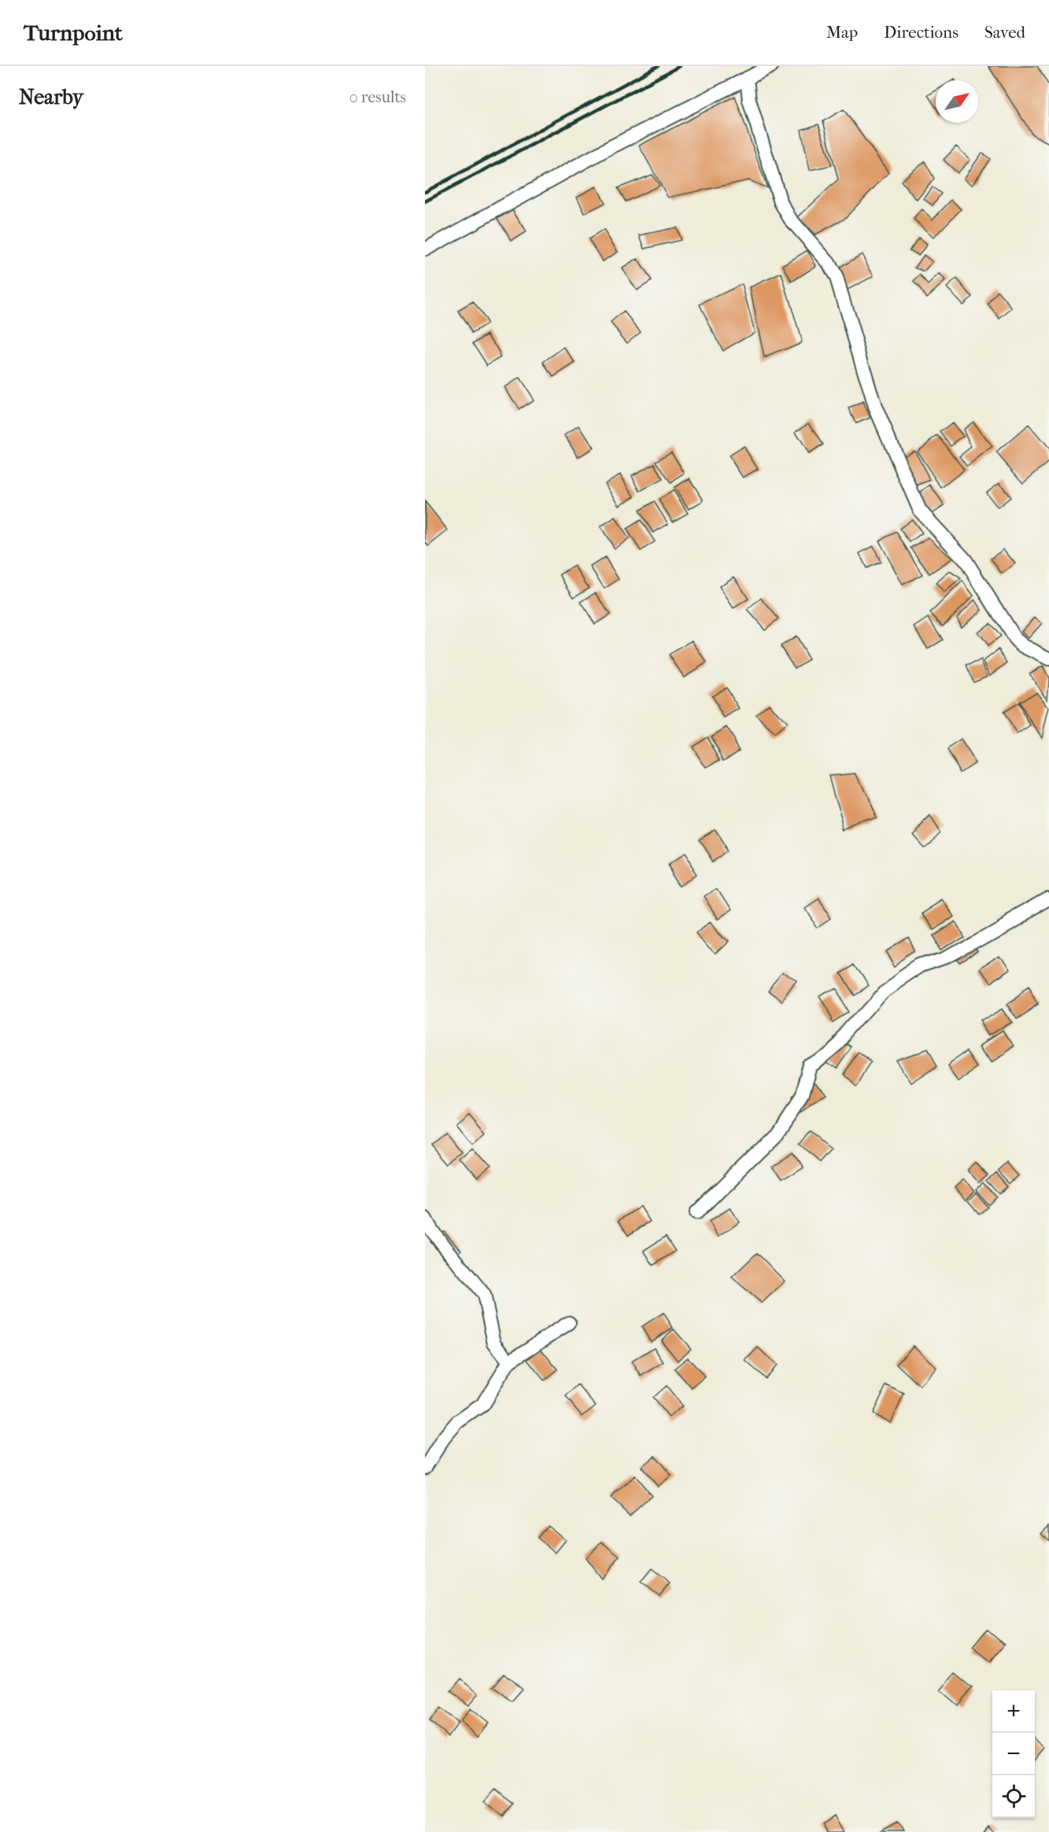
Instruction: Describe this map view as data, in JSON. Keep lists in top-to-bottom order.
{
  "north": "top right",
  "page": {
    "header": "Turnpoint",
    "nav": ["Map", "Directions", "Saved"],
    "heading": ["Nearby", "0 results"],
    "map_buttons": ["+", "−"]
  }
}
